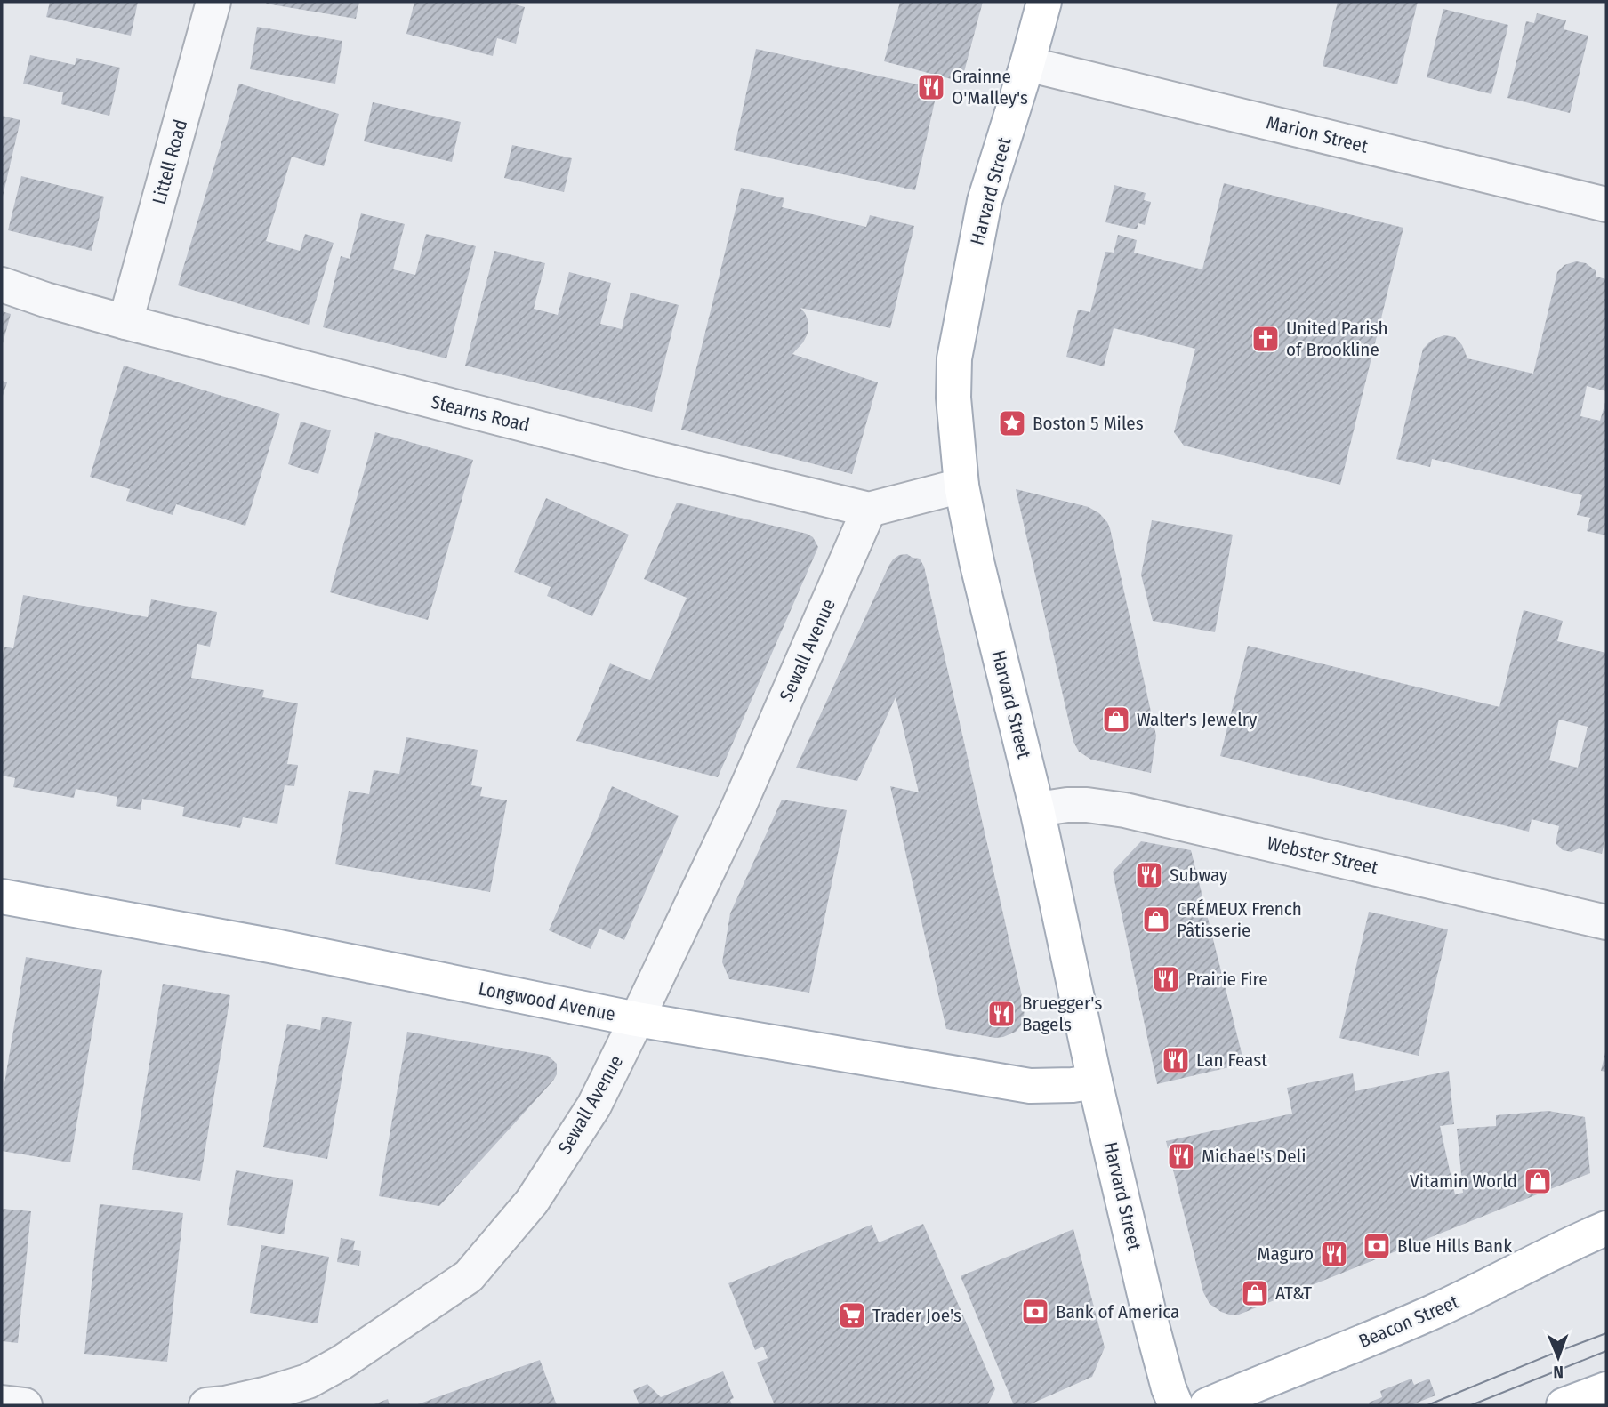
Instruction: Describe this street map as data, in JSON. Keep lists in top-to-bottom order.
{
  "streets": {
    "main road": ["Harvard Street", "Longwood Avenue", "Beacon Street"],
    "street": [
      "Marion Street",
      "Littell Road",
      "Stearns Road",
      "Sewall Avenue",
      "Webster Street"
    ]
  },
  "crossings": [
    ["Marion Street", "Harvard Street"],
    ["Littell Road", "Stearns Road"],
    ["Harvard Street", "Stearns Road"],
    ["Harvard Street", "Webster Street"],
    ["Harvard Street", "Longwood Avenue"],
    ["Stearns Road", "Sewall Avenue"],
    ["Sewall Avenue", "Longwood Avenue"]
  ],
  "places": {
    "restaurant": [
      "Grainne O'Malley's",
      "Subway",
      "Prairie Fire",
      "Bruegger's Bagels",
      "Lan Feast",
      "Michael's Deli",
      "Maguro"
    ],
    "church": ["United Parish of Brookline"],
    "place": ["Boston 5 Miles"],
    "shop": [
      "Walter's Jewelry",
      "CRÉMEUX French Pâtisserie",
      "Vitamin World",
      "AT&T"
    ],
    "bank": ["Blue Hills Bank", "Bank of America"],
    "supermarket": ["Trader Joe's"]
  },
  "north": "bottom"
}
